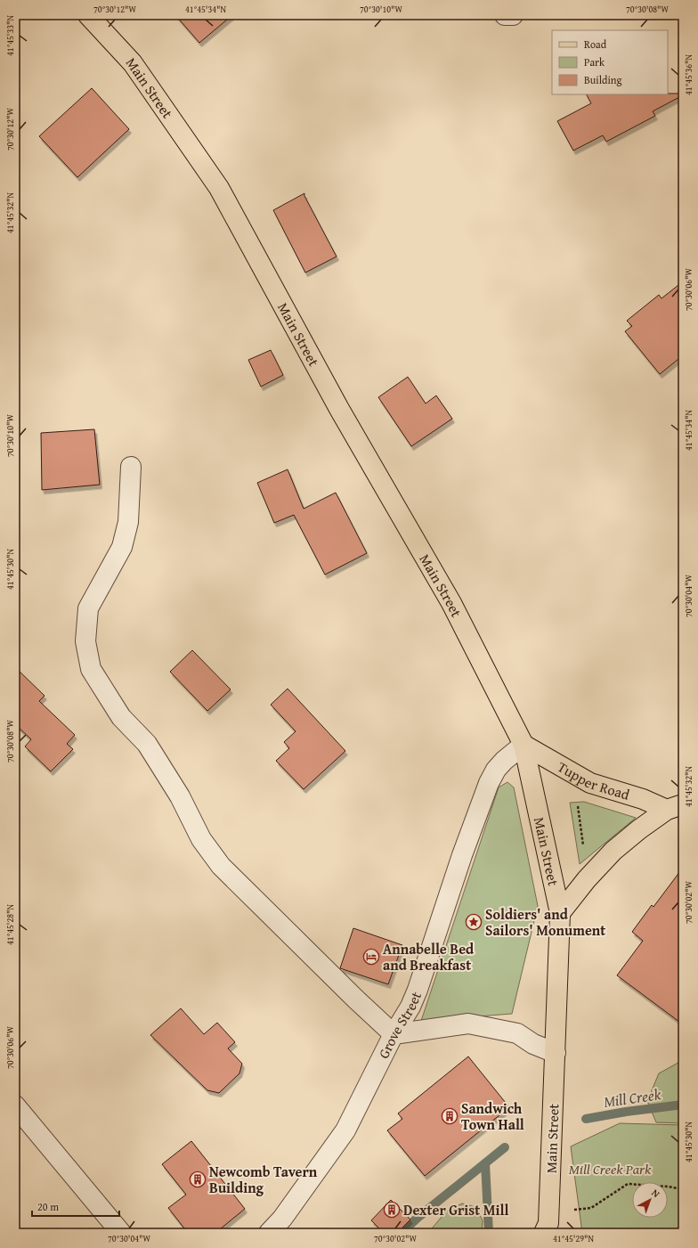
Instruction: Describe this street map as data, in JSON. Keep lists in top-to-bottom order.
{
  "streets": {
    "main road": ["Main Street", "Tupper Road"],
    "street": ["Grove Street"]
  },
  "crossings": [
    ["Main Street", "Tupper Road"],
    ["Main Street", "Grove Street"],
    ["Tupper Road", "Grove Street"]
  ],
  "water": ["Mill Creek"],
  "parks": ["Mill Creek Park"],
  "places": {
    "place": ["Soldiers' and Sailors' Monument"],
    "hotel": ["Annabelle Bed and Breakfast"],
    "building": ["Sandwich Town Hall", "Newcomb Tavern Building", "Dexter Grist Mill"]
  },
  "legend": ["Road", "Park", "Building"],
  "scale_bar": "20 m",
  "north": "top right",
  "coordinates": [
    "70°30'12\"W",
    "41°45'34\"N",
    "70°30'10\"W",
    "70°30'08\"W",
    "41°45'33\"N",
    "41°45'36\"N",
    "41°45'32\"N",
    "70°30'06\"W",
    "41°45'30\"N",
    "70°30'04\"W",
    "70°30'02\"W",
    "41°45'28\"N",
    "41°45'29\"N"
  ]
}
